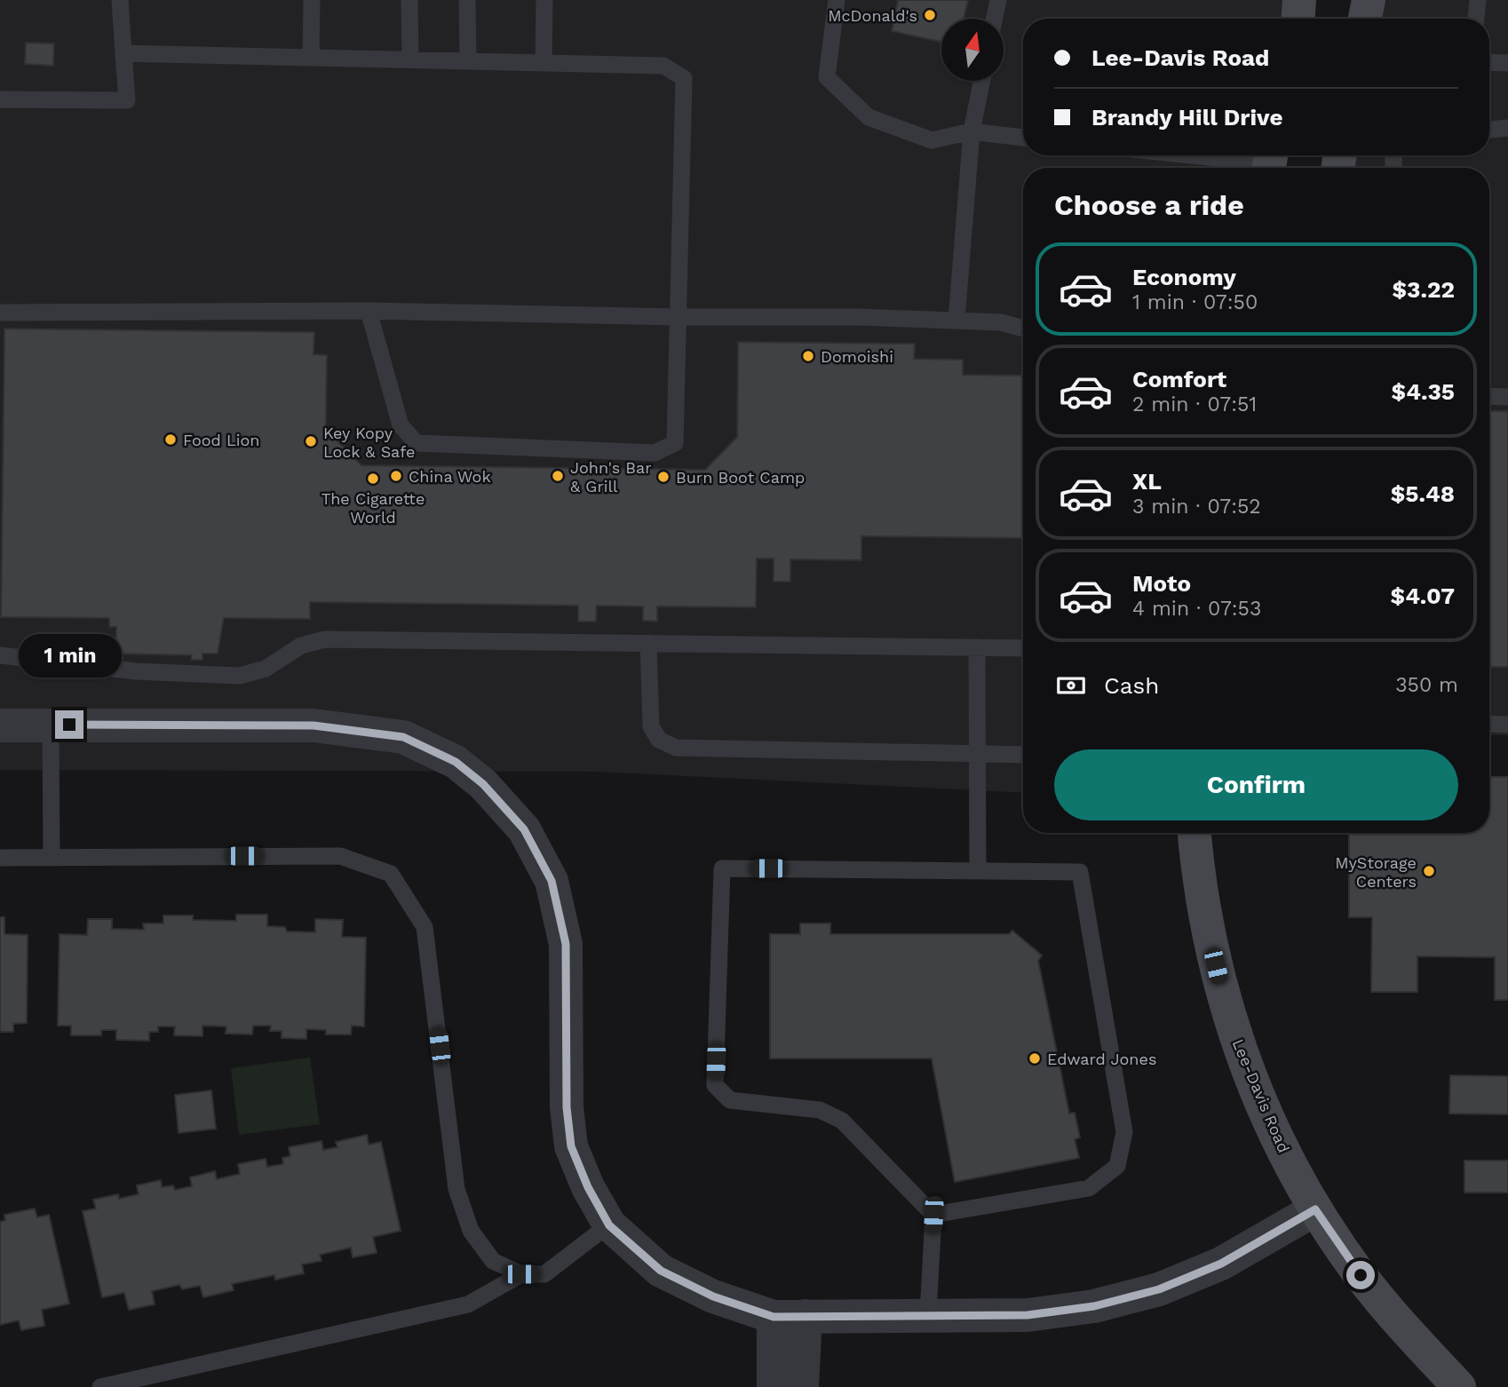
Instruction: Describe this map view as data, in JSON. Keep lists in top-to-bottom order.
{
  "streets": {
    "main road": ["Lee-Davis Road"]
  },
  "places": [
    "McDonald's",
    "Domoishi",
    "Food Lion",
    "Key Kopy Lock & Safe",
    "China Wok",
    "John's Bar & Grill",
    "Burn Boot Camp",
    "The Cigarette World",
    "MyStorage Centers",
    "Edward Jones"
  ],
  "north": "top",
  "page": {
    "banner": ["Lee-Davis Road", "Brandy Hill Drive"],
    "heading": "Choose a ride",
    "list": [
      {
        "name": "Economy",
        "note": "1 min · 07:50",
        "value": "$3.22"
      },
      {
        "name": "Comfort",
        "note": "2 min · 07:51",
        "value": "$4.35"
      },
      {
        "name": "XL",
        "note": "3 min · 07:52",
        "value": "$5.48"
      },
      {
        "name": "Moto",
        "note": "4 min · 07:53",
        "value": "$4.07"
      }
    ],
    "bubble": "1 min",
    "pay": ["Cash", "350 m"],
    "buttons": "Confirm"
  }
}
